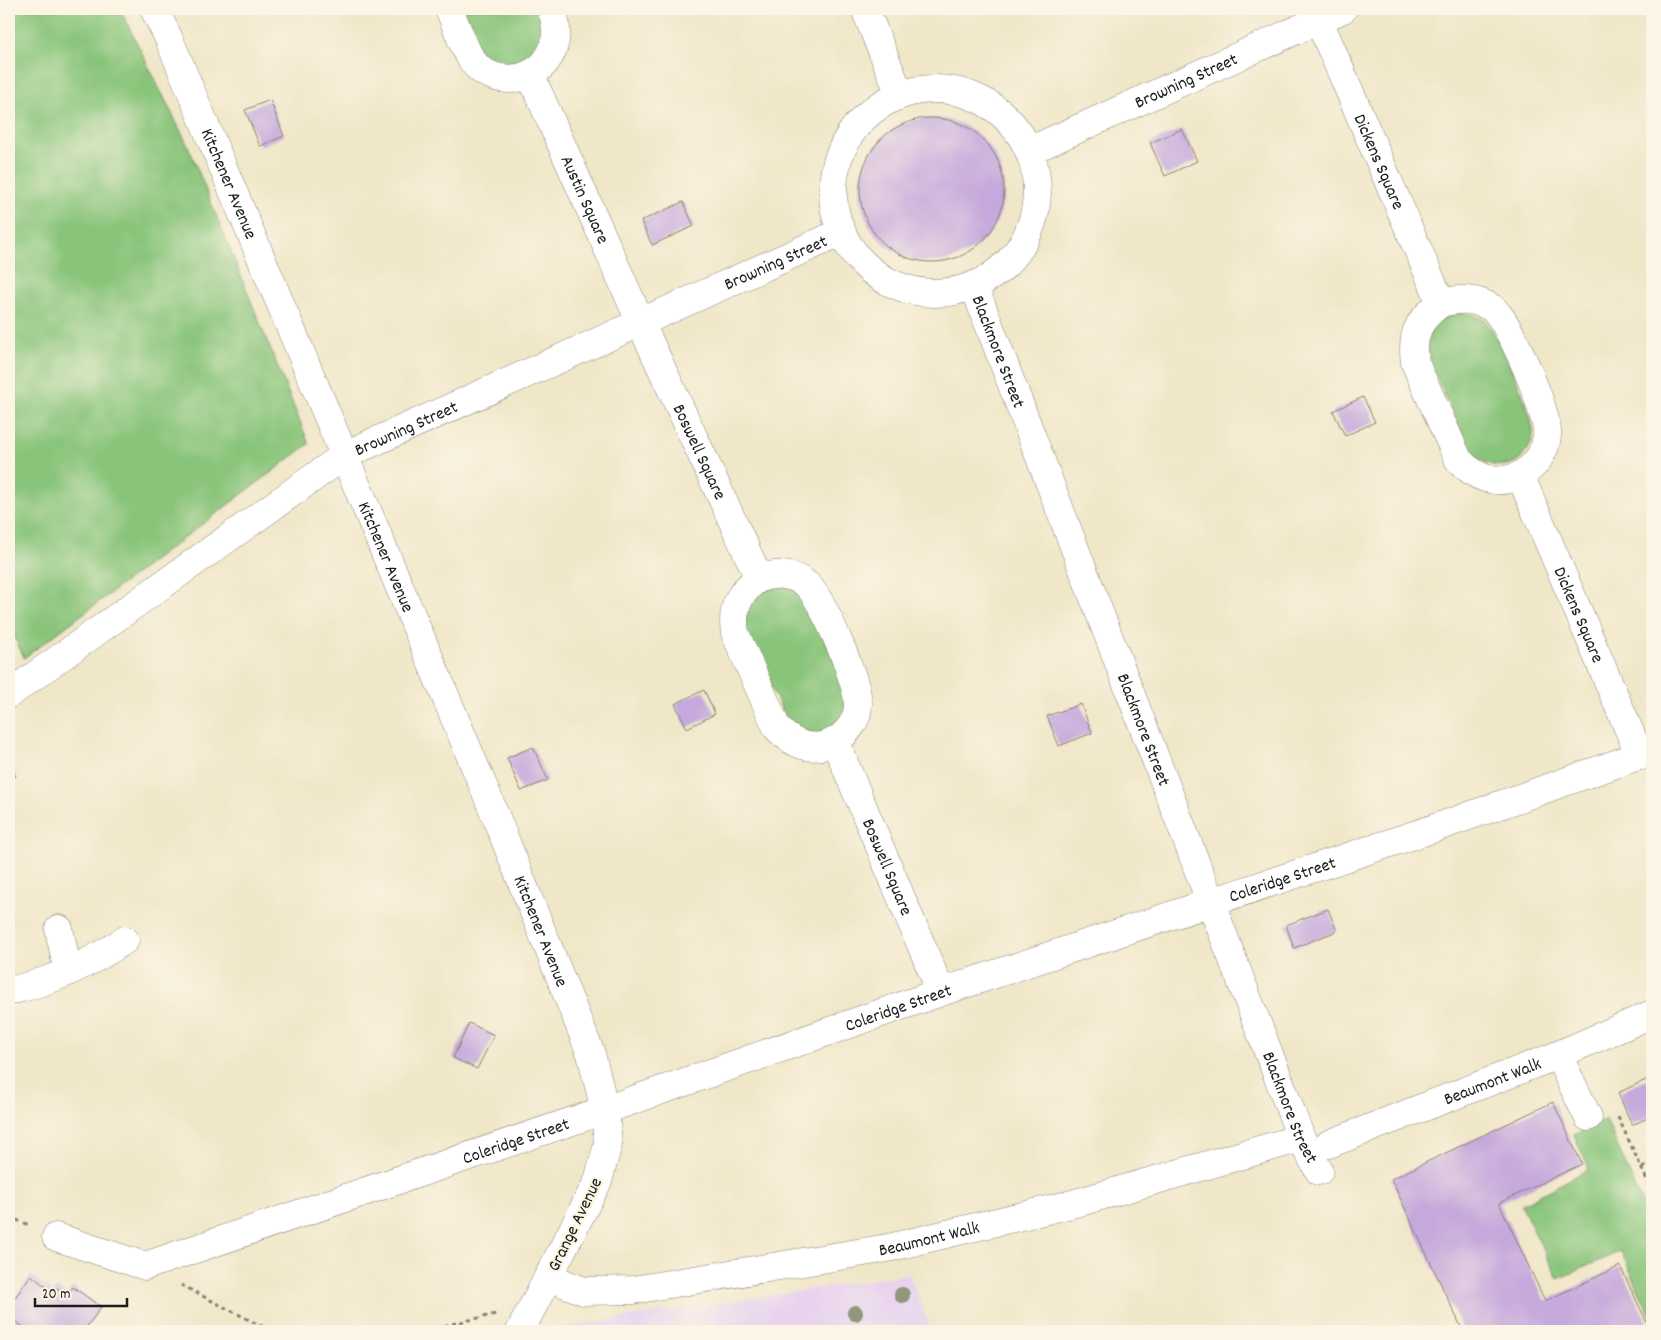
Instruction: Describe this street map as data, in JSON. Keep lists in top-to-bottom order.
{
  "streets": {
    "street": [
      "Browning Street",
      "Dickens Square",
      "Kitchener Avenue",
      "Austin Square",
      "Blackmore Street",
      "Boswell Square",
      "Coleridge Street",
      "Beaumont Walk",
      "Grange Avenue"
    ]
  },
  "crossings": [
    ["Browning Street", "Dickens Square"],
    ["Browning Street", "Kitchener Avenue"],
    ["Browning Street", "Austin Square"],
    ["Browning Street", "Boswell Square"],
    ["Dickens Square", "Coleridge Street"],
    ["Kitchener Avenue", "Coleridge Street"],
    ["Kitchener Avenue", "Grange Avenue"],
    ["Austin Square", "Boswell Square"],
    ["Blackmore Street", "Coleridge Street"],
    ["Blackmore Street", "Beaumont Walk"],
    ["Boswell Square", "Coleridge Street"],
    ["Coleridge Street", "Grange Avenue"],
    ["Beaumont Walk", "Grange Avenue"]
  ],
  "scale_bar": "20 m"
}
